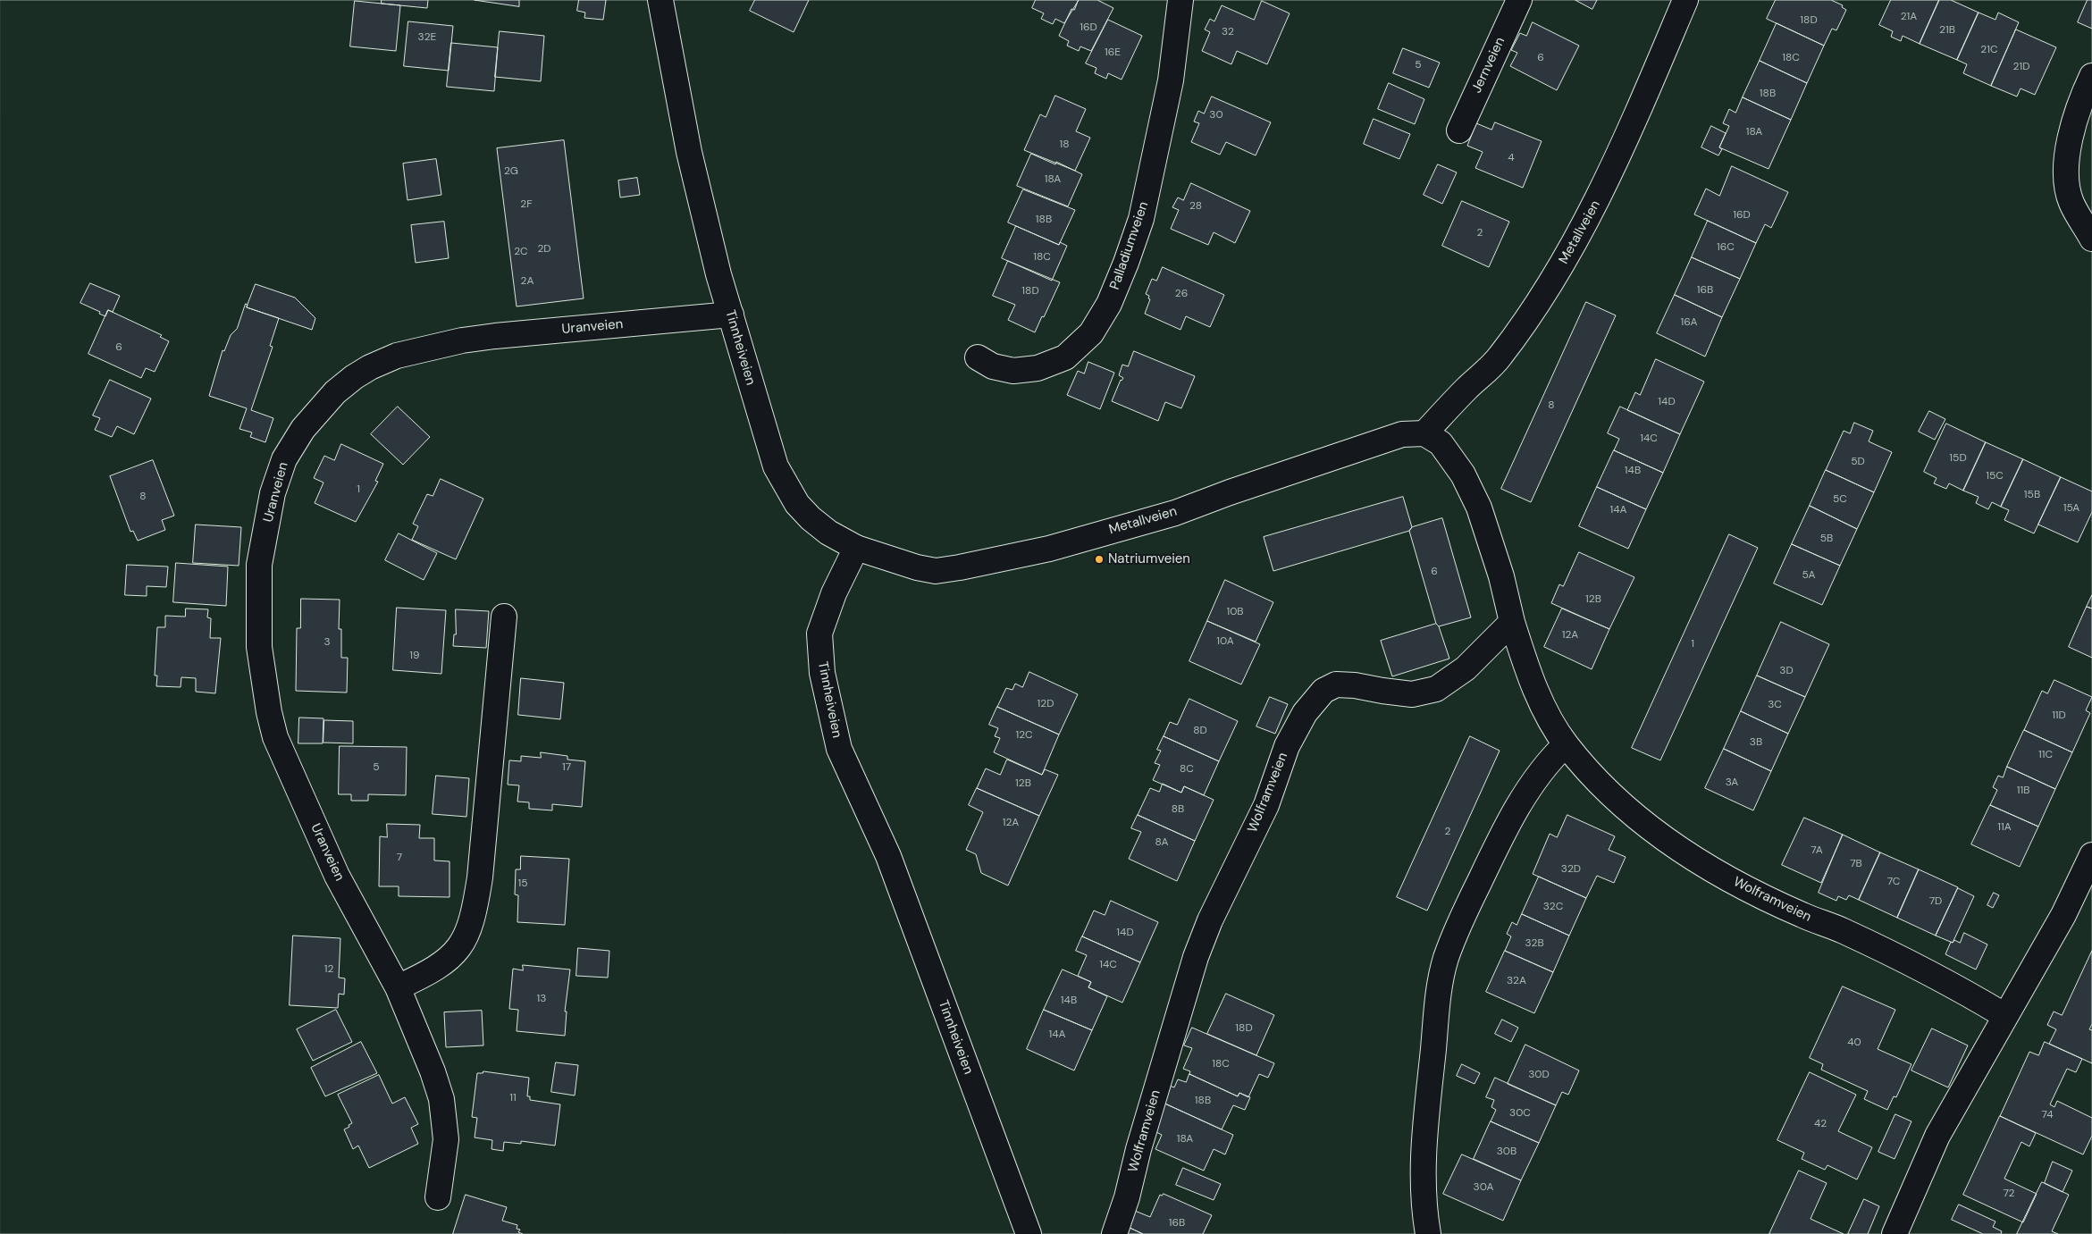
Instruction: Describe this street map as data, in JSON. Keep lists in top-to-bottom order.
{
  "streets": {
    "street": [
      "Jernveien",
      "Metallveien",
      "Palladiumveien",
      "Uranveien",
      "Tinnheiveien",
      "Wolframveien"
    ]
  },
  "crossings": [
    ["Metallveien", "Tinnheiveien"],
    ["Uranveien", "Tinnheiveien"]
  ],
  "places": ["Natriumveien"],
  "house_numbers": [
    "21A",
    "18D",
    "16D",
    "21B",
    "32",
    "32E",
    "21C",
    "16E",
    "6",
    "18C",
    "5",
    "21D",
    "18B",
    "30",
    "18A",
    "18",
    "4",
    "2G",
    "18A",
    "2F",
    "28",
    "16D",
    "18B",
    "2",
    "16C",
    "2D",
    "2C",
    "18C",
    "2A",
    "16B",
    "18D",
    "26",
    "16A",
    "6",
    "14D",
    "8",
    "14C",
    "15D",
    "5D",
    "14B",
    "15C",
    "1",
    "15B",
    "8",
    "5C",
    "15A",
    "14A",
    "5B",
    "6",
    "5A",
    "12B",
    "10B",
    "12A",
    "10A",
    "3",
    "1",
    "19",
    "3D",
    "12D",
    "3C",
    "11D",
    "8D",
    "12C",
    "3B",
    "11C",
    "5",
    "17",
    "8C",
    "3A",
    "12B",
    "11B",
    "8B",
    "12A",
    "11A",
    "2",
    "8A",
    "7A",
    "7",
    "7B",
    "32D",
    "7C",
    "15",
    "7D",
    "32C",
    "14D",
    "32B",
    "14C",
    "12",
    "32A",
    "13",
    "14B",
    "18D",
    "14A",
    "40",
    "18C",
    "30D",
    "11",
    "18B",
    "30C",
    "74",
    "42",
    "18A",
    "30B",
    "30A",
    "72",
    "16B"
  ]
}
